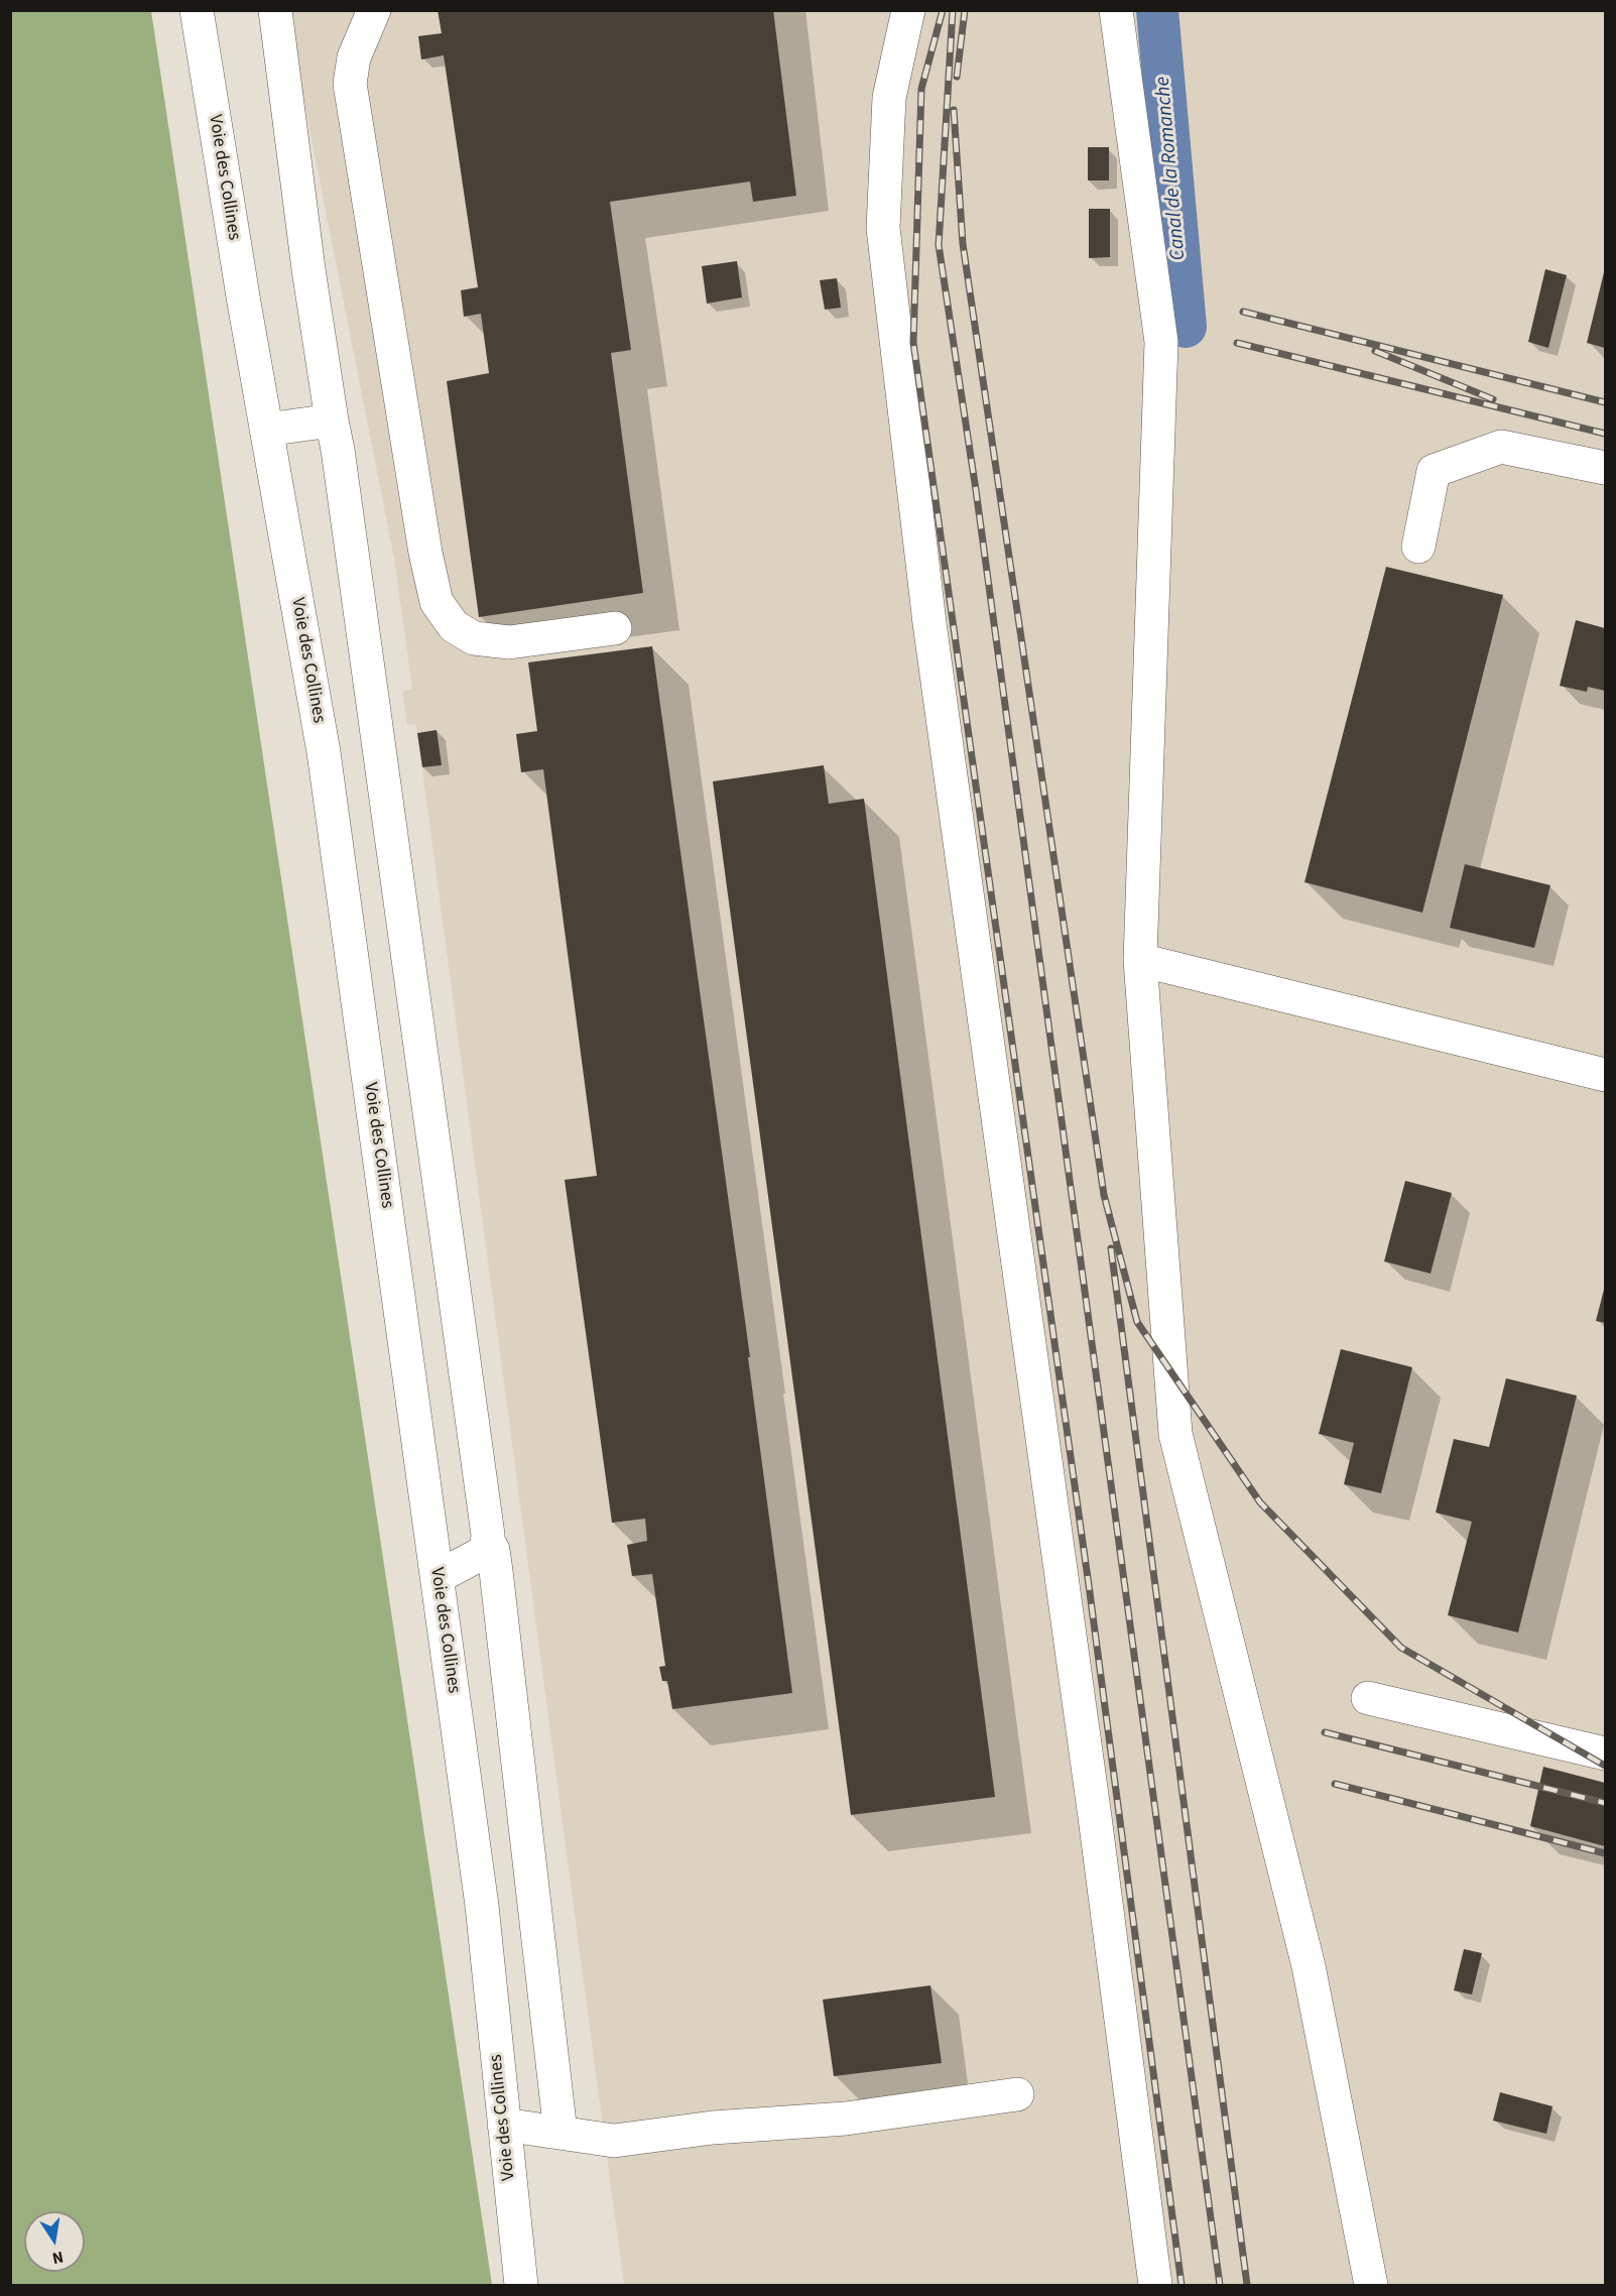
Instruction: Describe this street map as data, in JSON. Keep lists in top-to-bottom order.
{
  "streets": {
    "street": ["Voie des Collines"]
  },
  "water": ["Canal de la Romanche"],
  "north": "bottom"
}
